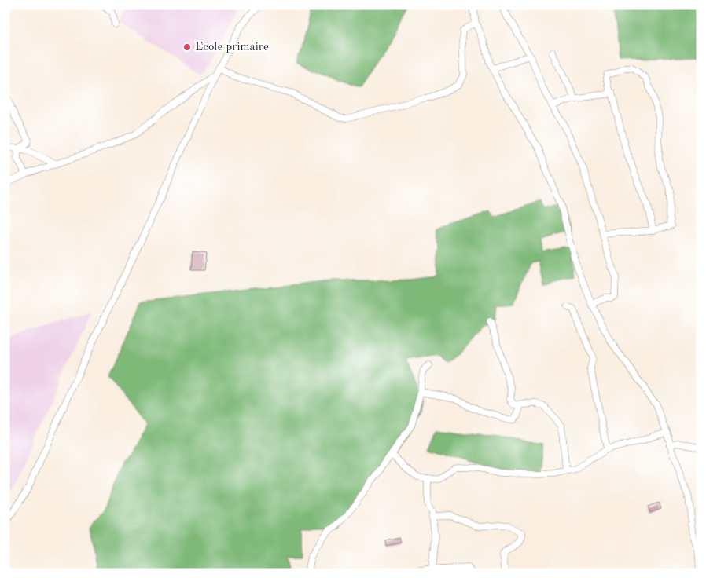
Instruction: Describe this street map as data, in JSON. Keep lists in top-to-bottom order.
{
  "places": ["Ecole primaire"]
}
